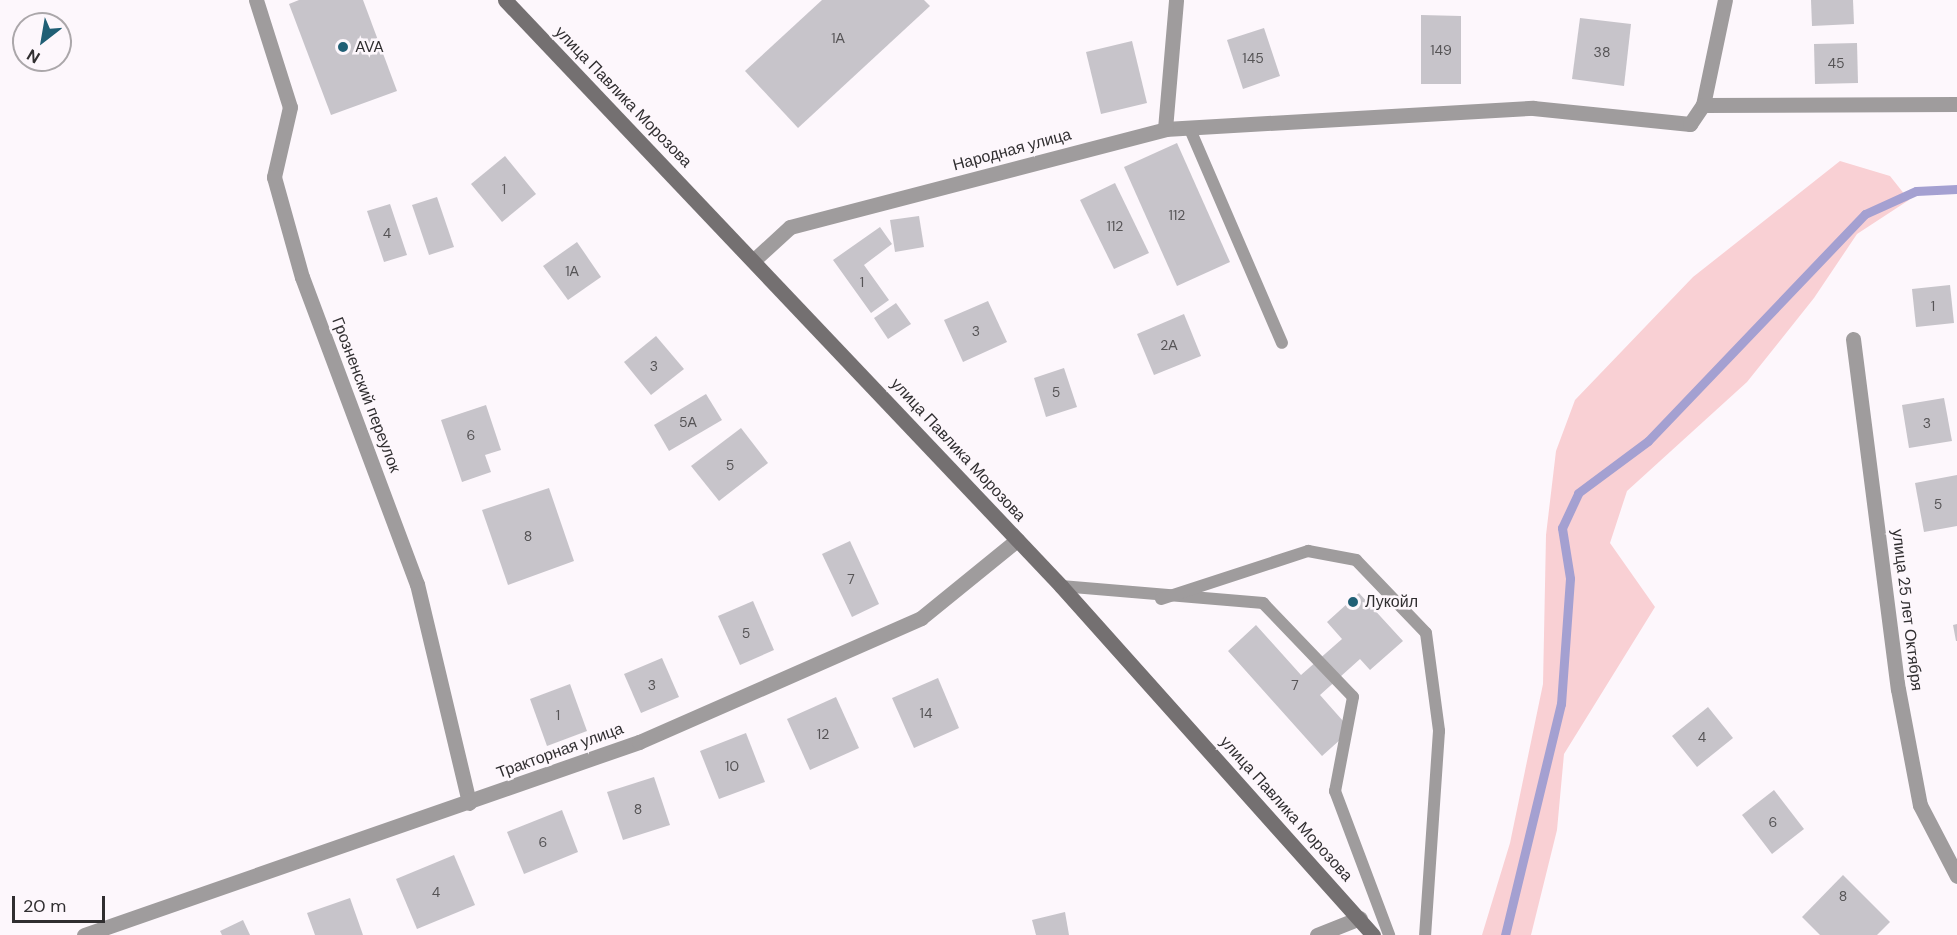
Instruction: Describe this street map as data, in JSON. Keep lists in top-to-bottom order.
{
  "streets": {
    "street": [
      "улица Павлика Морозова",
      "Народная улица",
      "Грозненский переулок",
      "улица 25 лет Октября",
      "Тракторная улица"
    ]
  },
  "crossings": [
    ["улица Павлика Морозова", "Народная улица"],
    ["улица Павлика Морозова", "Тракторная улица"],
    ["Грозненский переулок", "Тракторная улица"]
  ],
  "places": ["AVA", "Лукойл"],
  "house_numbers": [
    "1А",
    "149",
    "38",
    "145",
    "45",
    "1",
    "112",
    "112",
    "4",
    "1А",
    "1",
    "1",
    "3",
    "2А",
    "3",
    "5",
    "5А",
    "3",
    "6",
    "5",
    "5",
    "8",
    "7",
    "5",
    "3",
    "7",
    "14",
    "1",
    "12",
    "4",
    "10",
    "8",
    "6",
    "6",
    "4",
    "8"
  ],
  "scale_bar": "20 m",
  "north": "bottom left"
}
